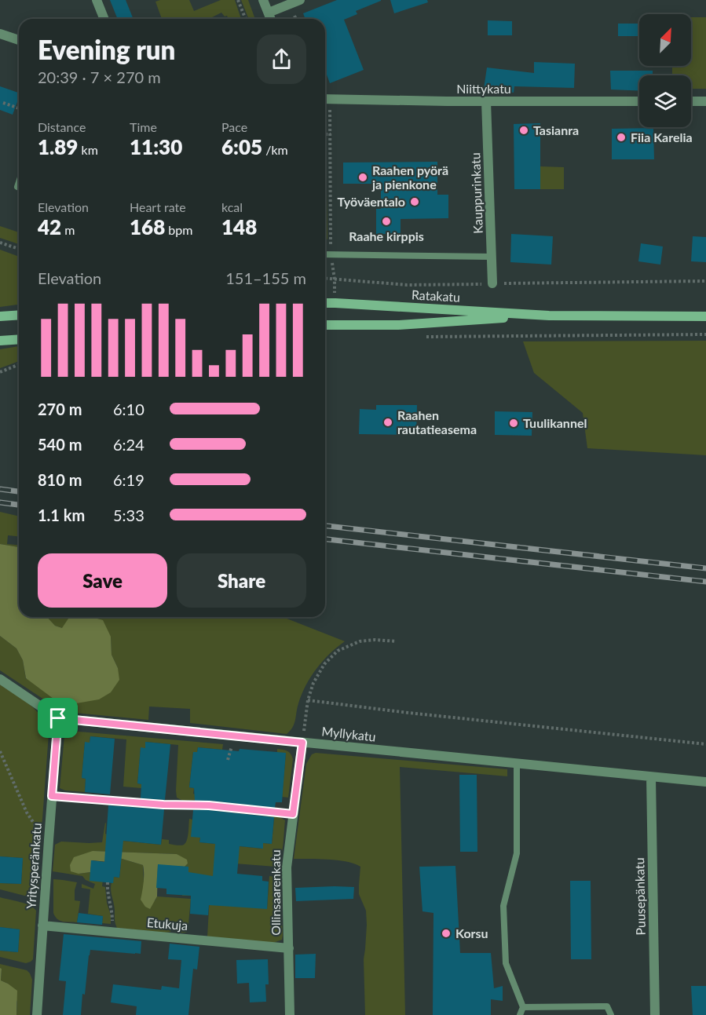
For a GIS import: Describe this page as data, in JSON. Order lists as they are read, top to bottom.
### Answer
{
  "streets": {
    "main road": ["Ratakatu"],
    "street": [
      "Niittykatu",
      "Kauppurinkatu",
      "Myllykatu",
      "Yritysperänkatu",
      "Ollinsaarenkatu",
      "Puusepänkatu",
      "Etukuja"
    ]
  },
  "crossings": [
    ["Niittykatu", "Kauppurinkatu"],
    ["Myllykatu", "Yritysperänkatu"],
    ["Myllykatu", "Ollinsaarenkatu"],
    ["Myllykatu", "Puusepänkatu"],
    ["Yritysperänkatu", "Etukuja"],
    ["Ollinsaarenkatu", "Etukuja"]
  ],
  "places": [
    "Tasianra",
    "Fiia Karelia",
    "Raahen pyörä ja pienkone",
    "Työväentalo",
    "Raahe kirppis",
    "Raahen rautatieasema",
    "Tuulikannel",
    "Korsu"
  ],
  "north": "top right",
  "page": {
    "heading": ["Evening run", "20:39 · 7 × 270 m"],
    "stats": [
      ["Distance", "1.89 km"],
      ["Time", "11:30"],
      ["Pace", "6:05 /km"],
      ["Elevation", "42 m"],
      ["Heart rate", "168 bpm"],
      ["kcal", "148"]
    ],
    "chart": ["Elevation", "151–155 m"],
    "list": [
      {
        "name": "270 m",
        "note": "6:10"
      },
      {
        "name": "540 m",
        "note": "6:24"
      },
      {
        "name": "810 m",
        "note": "6:19"
      },
      {
        "name": "1.1 km",
        "note": "5:33"
      }
    ],
    "buttons": ["Save", "Share"]
  }
}
